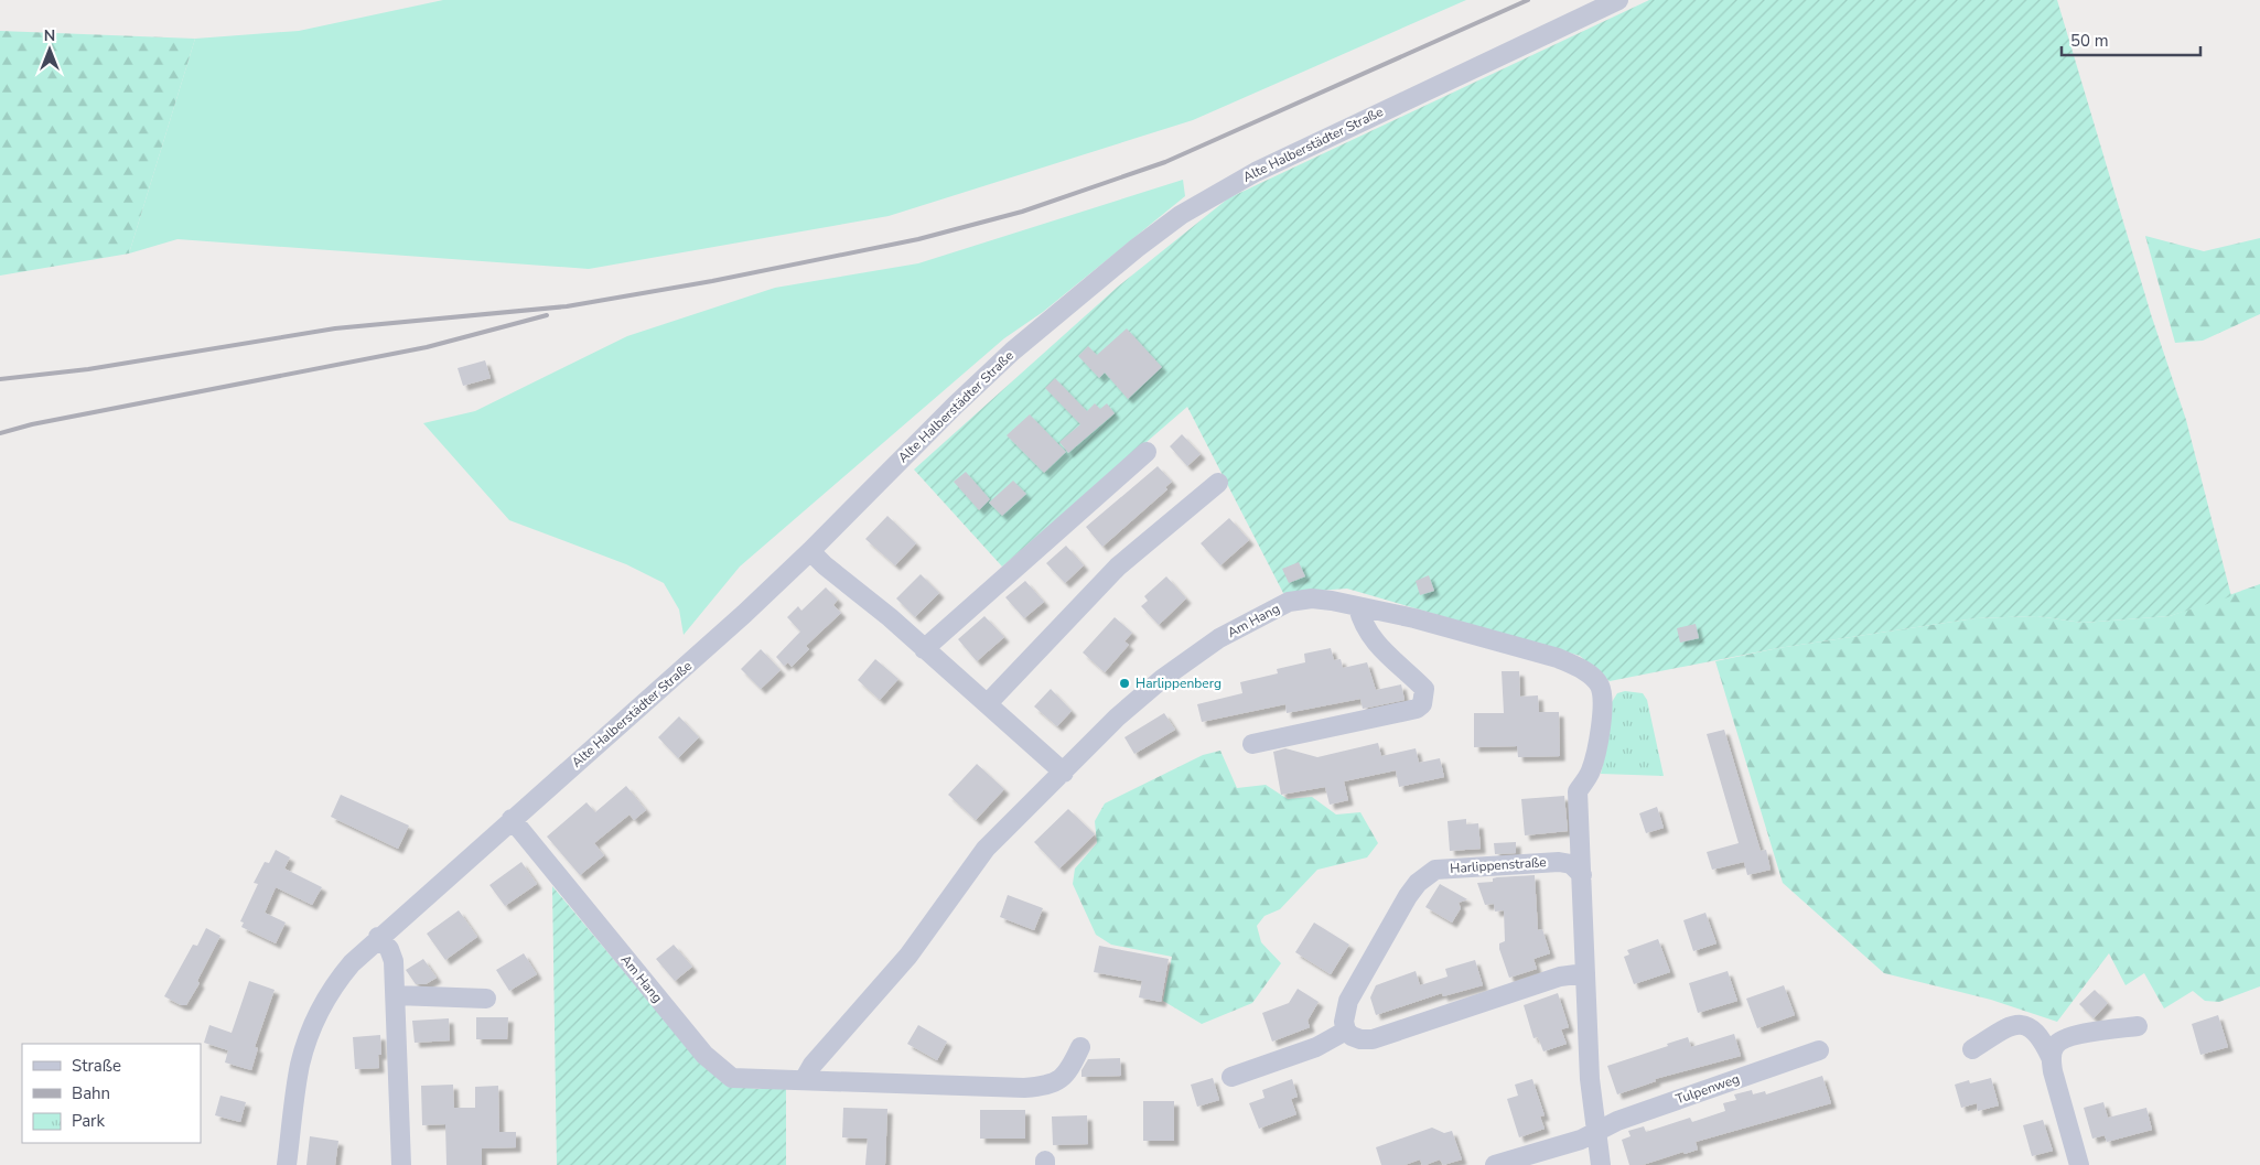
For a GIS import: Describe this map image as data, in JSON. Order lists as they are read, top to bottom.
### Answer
{
  "streets": {
    "street": [
      "Alte Halberstädter Straße",
      "Am Hang",
      "Harlippenstraße",
      "Tulpenweg"
    ]
  },
  "crossings": [
    ["Alte Halberstädter Straße", "Am Hang"]
  ],
  "places": ["Harlippenberg"],
  "legend": ["Straße", "Bahn", "Park"],
  "scale_bar": "50 m",
  "north": "top"
}
